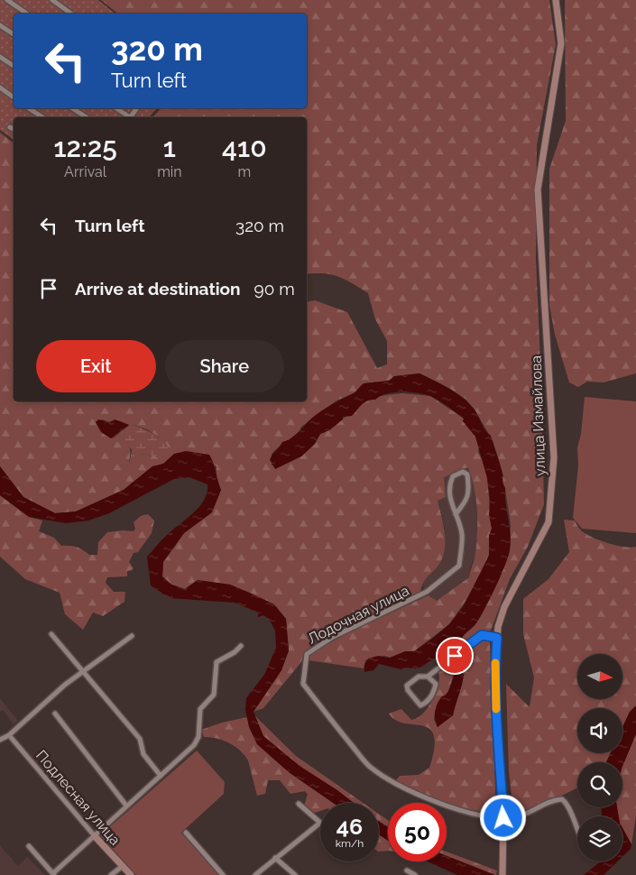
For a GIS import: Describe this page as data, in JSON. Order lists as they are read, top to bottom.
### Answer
{
  "streets": {
    "main road": ["улица Измайлова", "Подлесная улица"],
    "street": ["Лодочная улица"]
  },
  "crossings": [
    ["улица Измайлова", "Лодочная улица"]
  ],
  "north": "right",
  "page": {
    "turn": ["320 m", "Turn left"],
    "eta": [
      "12:25",
      "Arrival",
      "1",
      "min",
      "410",
      "m"
    ],
    "list": [
      {
        "name": "Turn left",
        "value": "320 m"
      },
      {
        "name": "Arrive at destination",
        "value": "90 m"
      }
    ],
    "buttons": ["Exit", "Share"],
    "speed": "46 km/h",
    "limit": "50"
  }
}
